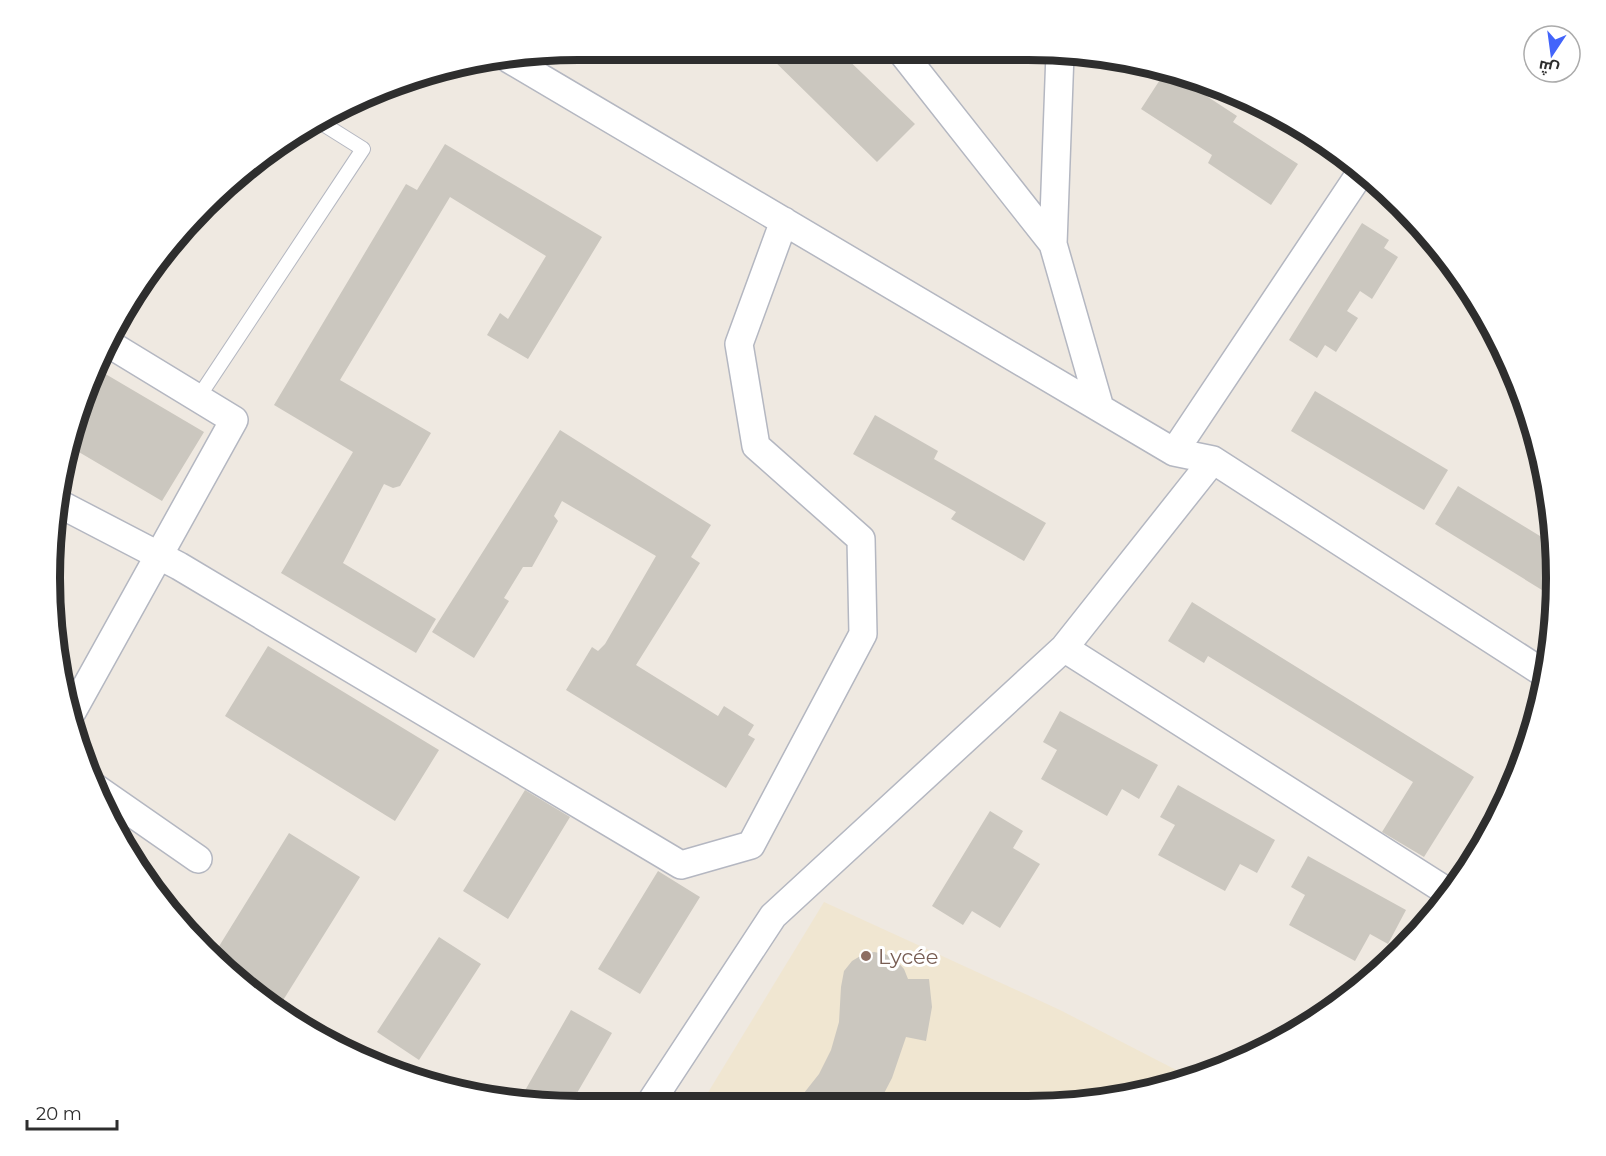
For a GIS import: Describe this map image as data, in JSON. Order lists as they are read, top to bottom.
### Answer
{
  "places": ["Lycée"],
  "scale_bar": "20 m",
  "north": "bottom"
}
